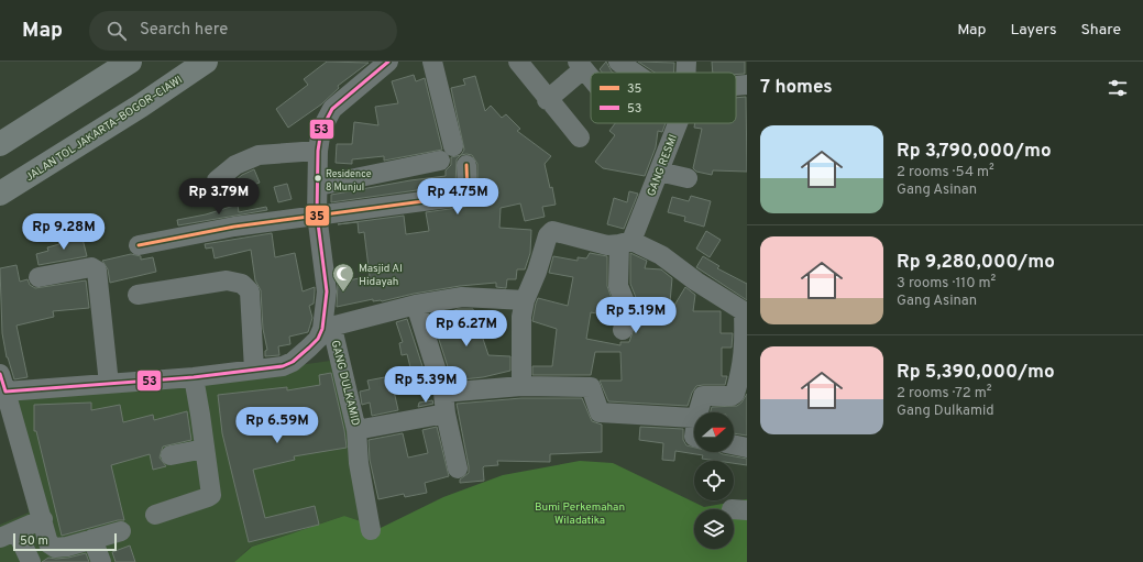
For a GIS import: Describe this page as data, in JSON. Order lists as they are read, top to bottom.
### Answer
{
  "streets": {
    "highway": ["JALAN TOL JAKARTA–BOGOR–CIAWI"],
    "street": ["GANG RESMI", "GANG DULKAMID"]
  },
  "parks": ["Bumi Perkemahan Wiladatika"],
  "places": {
    "other": ["Residence 8 Munjul"],
    "mosque": ["Masjid Al Hidayah"]
  },
  "lines": ["transit line 53", "transit line 35"],
  "legend": ["35", "53"],
  "scale_bar": "50 m",
  "north": "right",
  "page": {
    "header": "Map",
    "search": "Search here",
    "nav": ["Map", "Layers", "Share"],
    "heading": "7 homes",
    "list": [
      {
        "name": "Rp 3,790,000/mo",
        "note": "2 rooms · 54 m² · Gang Asinan"
      },
      {
        "name": "Rp 9,280,000/mo",
        "note": "3 rooms · 110 m² · Gang Asinan"
      },
      {
        "name": "Rp 5,390,000/mo",
        "note": "2 rooms · 72 m² · Gang Dulkamid"
      }
    ],
    "price": [
      "Rp 3.79M",
      "Rp 4.75M",
      "Rp 9.28M",
      "Rp 5.19M",
      "Rp 6.27M",
      "Rp 5.39M",
      "Rp 6.59M"
    ],
    "scale": "50 m"
  }
}
